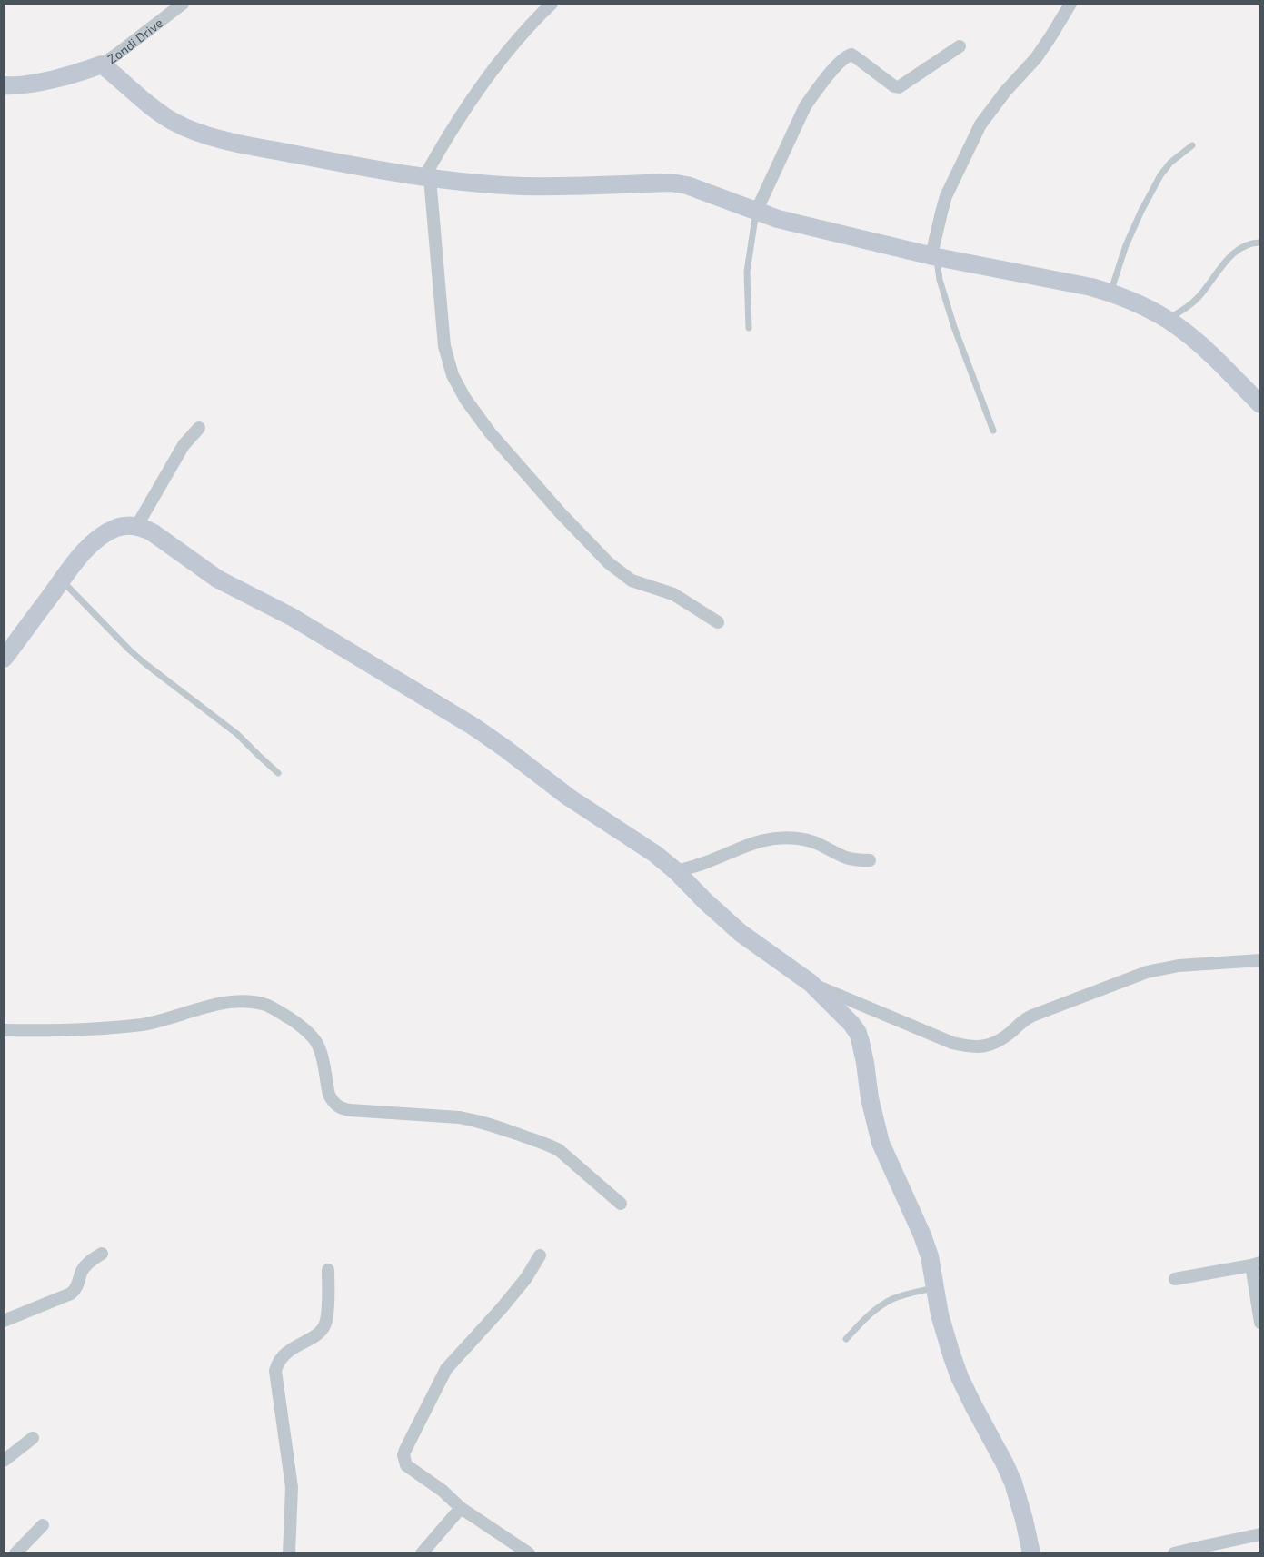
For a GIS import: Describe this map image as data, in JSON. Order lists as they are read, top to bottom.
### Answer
{
  "streets": {
    "street": ["Zondi Drive"]
  }
}
